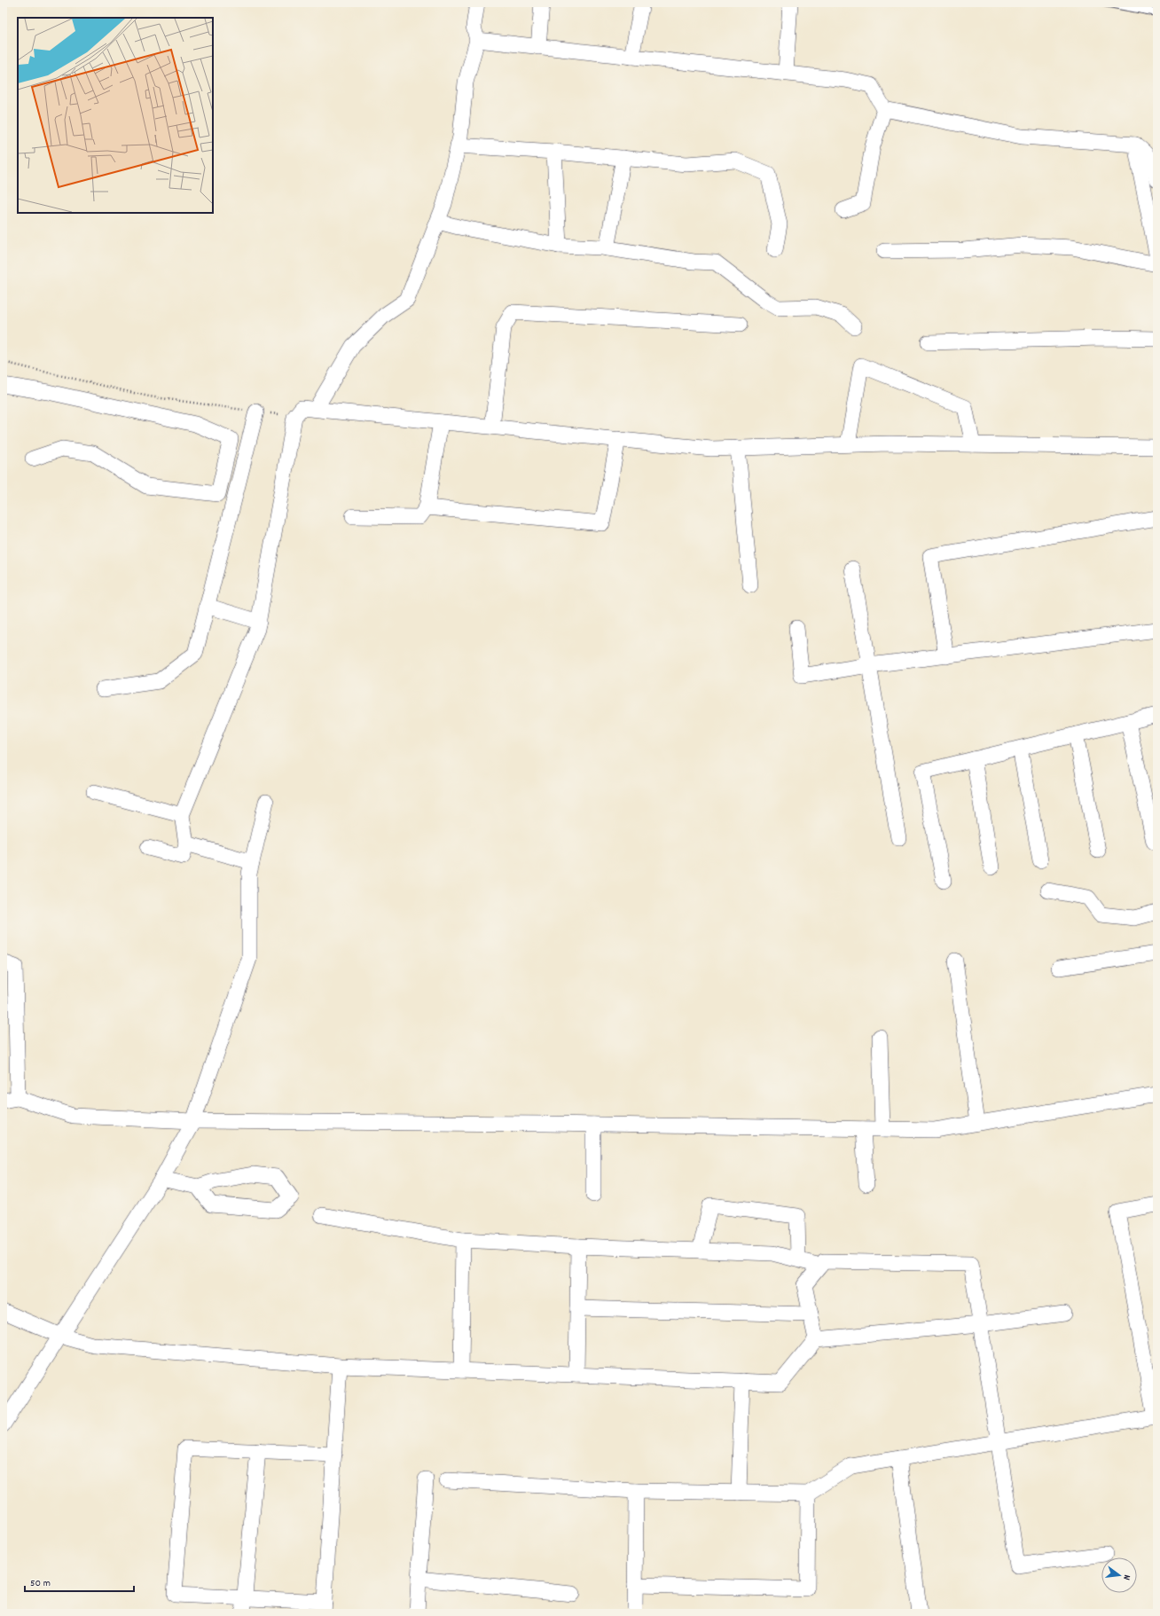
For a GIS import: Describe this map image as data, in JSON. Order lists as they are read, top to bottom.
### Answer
{
  "scale_bar": "50 m",
  "north": "right"
}
